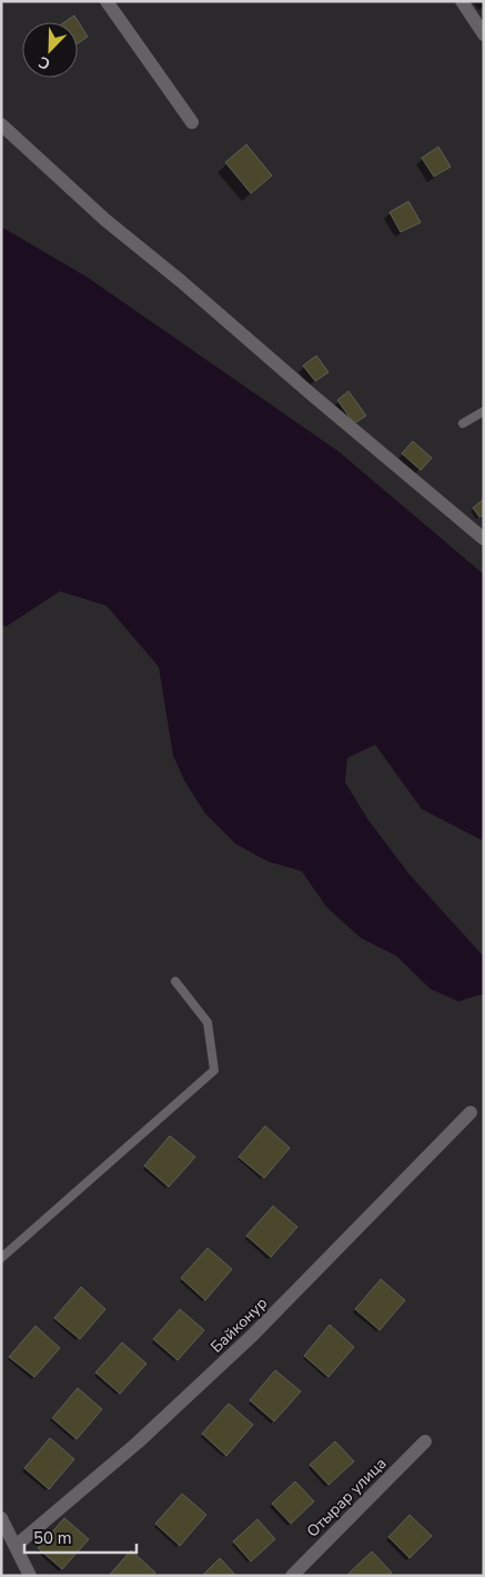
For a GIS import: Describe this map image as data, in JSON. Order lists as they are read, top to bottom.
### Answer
{
  "streets": {
    "street": ["Байконур", "Отырар улица"]
  },
  "scale_bar": "50 m",
  "north": "bottom left"
}
